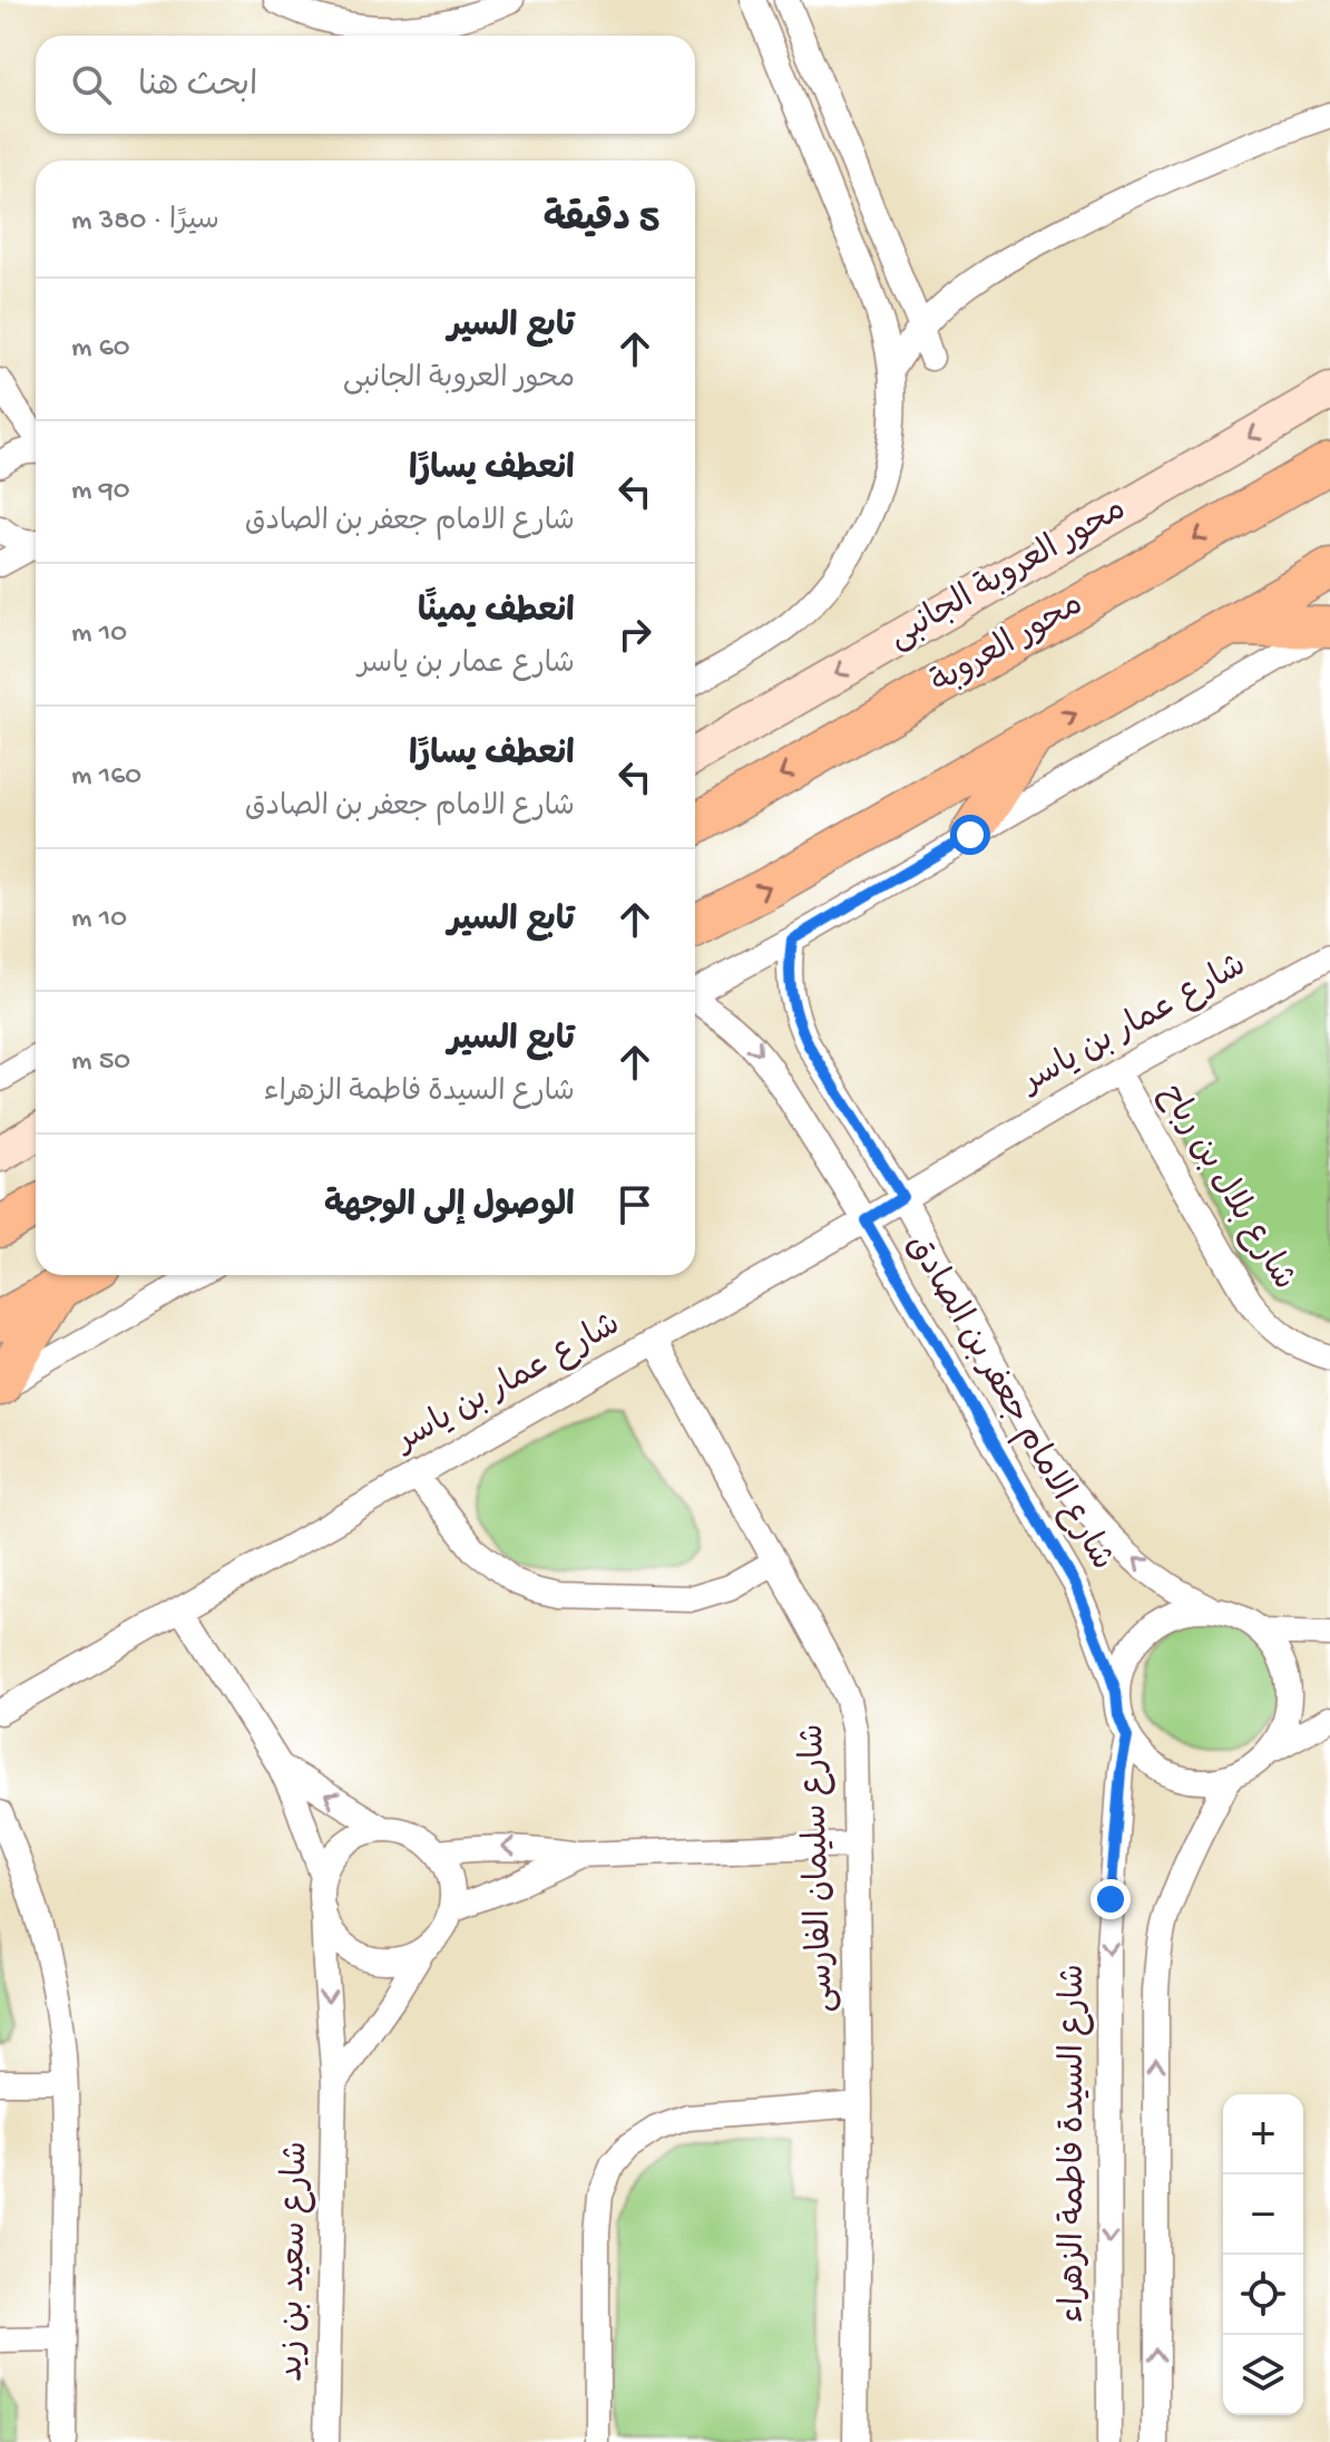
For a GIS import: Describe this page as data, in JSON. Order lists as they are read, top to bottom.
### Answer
{
  "streets": {
    "main road": ["محور العروبة"],
    "street": [
      "محور العروبة الجانبى",
      "شارع عمار بن ياسر",
      "شارع بلال بن رباح",
      "شارع الامام جعفر بن الصادق",
      "شارع سليمان الفارسى",
      "شارع السيدة فاطمة الزهراء",
      "شارع سعيد بن زيد"
    ]
  },
  "crossings": [
    ["شارع عمار بن ياسر", "شارع بلال بن رباح"],
    ["شارع عمار بن ياسر", "شارع الامام جعفر بن الصادق"],
    ["شارع عمار بن ياسر", "شارع سليمان الفارسى"],
    ["شارع الامام جعفر بن الصادق", "شارع السيدة فاطمة الزهراء"]
  ],
  "page": {
    "search": "ابحث هنا",
    "heading": ["5 دقيقة", "سيرًا · 380 m"],
    "list": [
      ["تابع السير", "محور العروبة الجانبى", "60 m"],
      ["انعطف يسارًا", "شارع الامام جعفر بن الصادق", "90 m"],
      ["انعطف يمينًا", "شارع عمار بن ياسر", "10 m"],
      ["انعطف يسارًا", "شارع الامام جعفر بن الصادق", "160 m"],
      ["تابع السير", "10 m"],
      ["تابع السير", "شارع السيدة فاطمة الزهراء", "50 m"],
      "الوصول إلى الوجهة"
    ],
    "map_buttons": ["+", "−"]
  }
}
